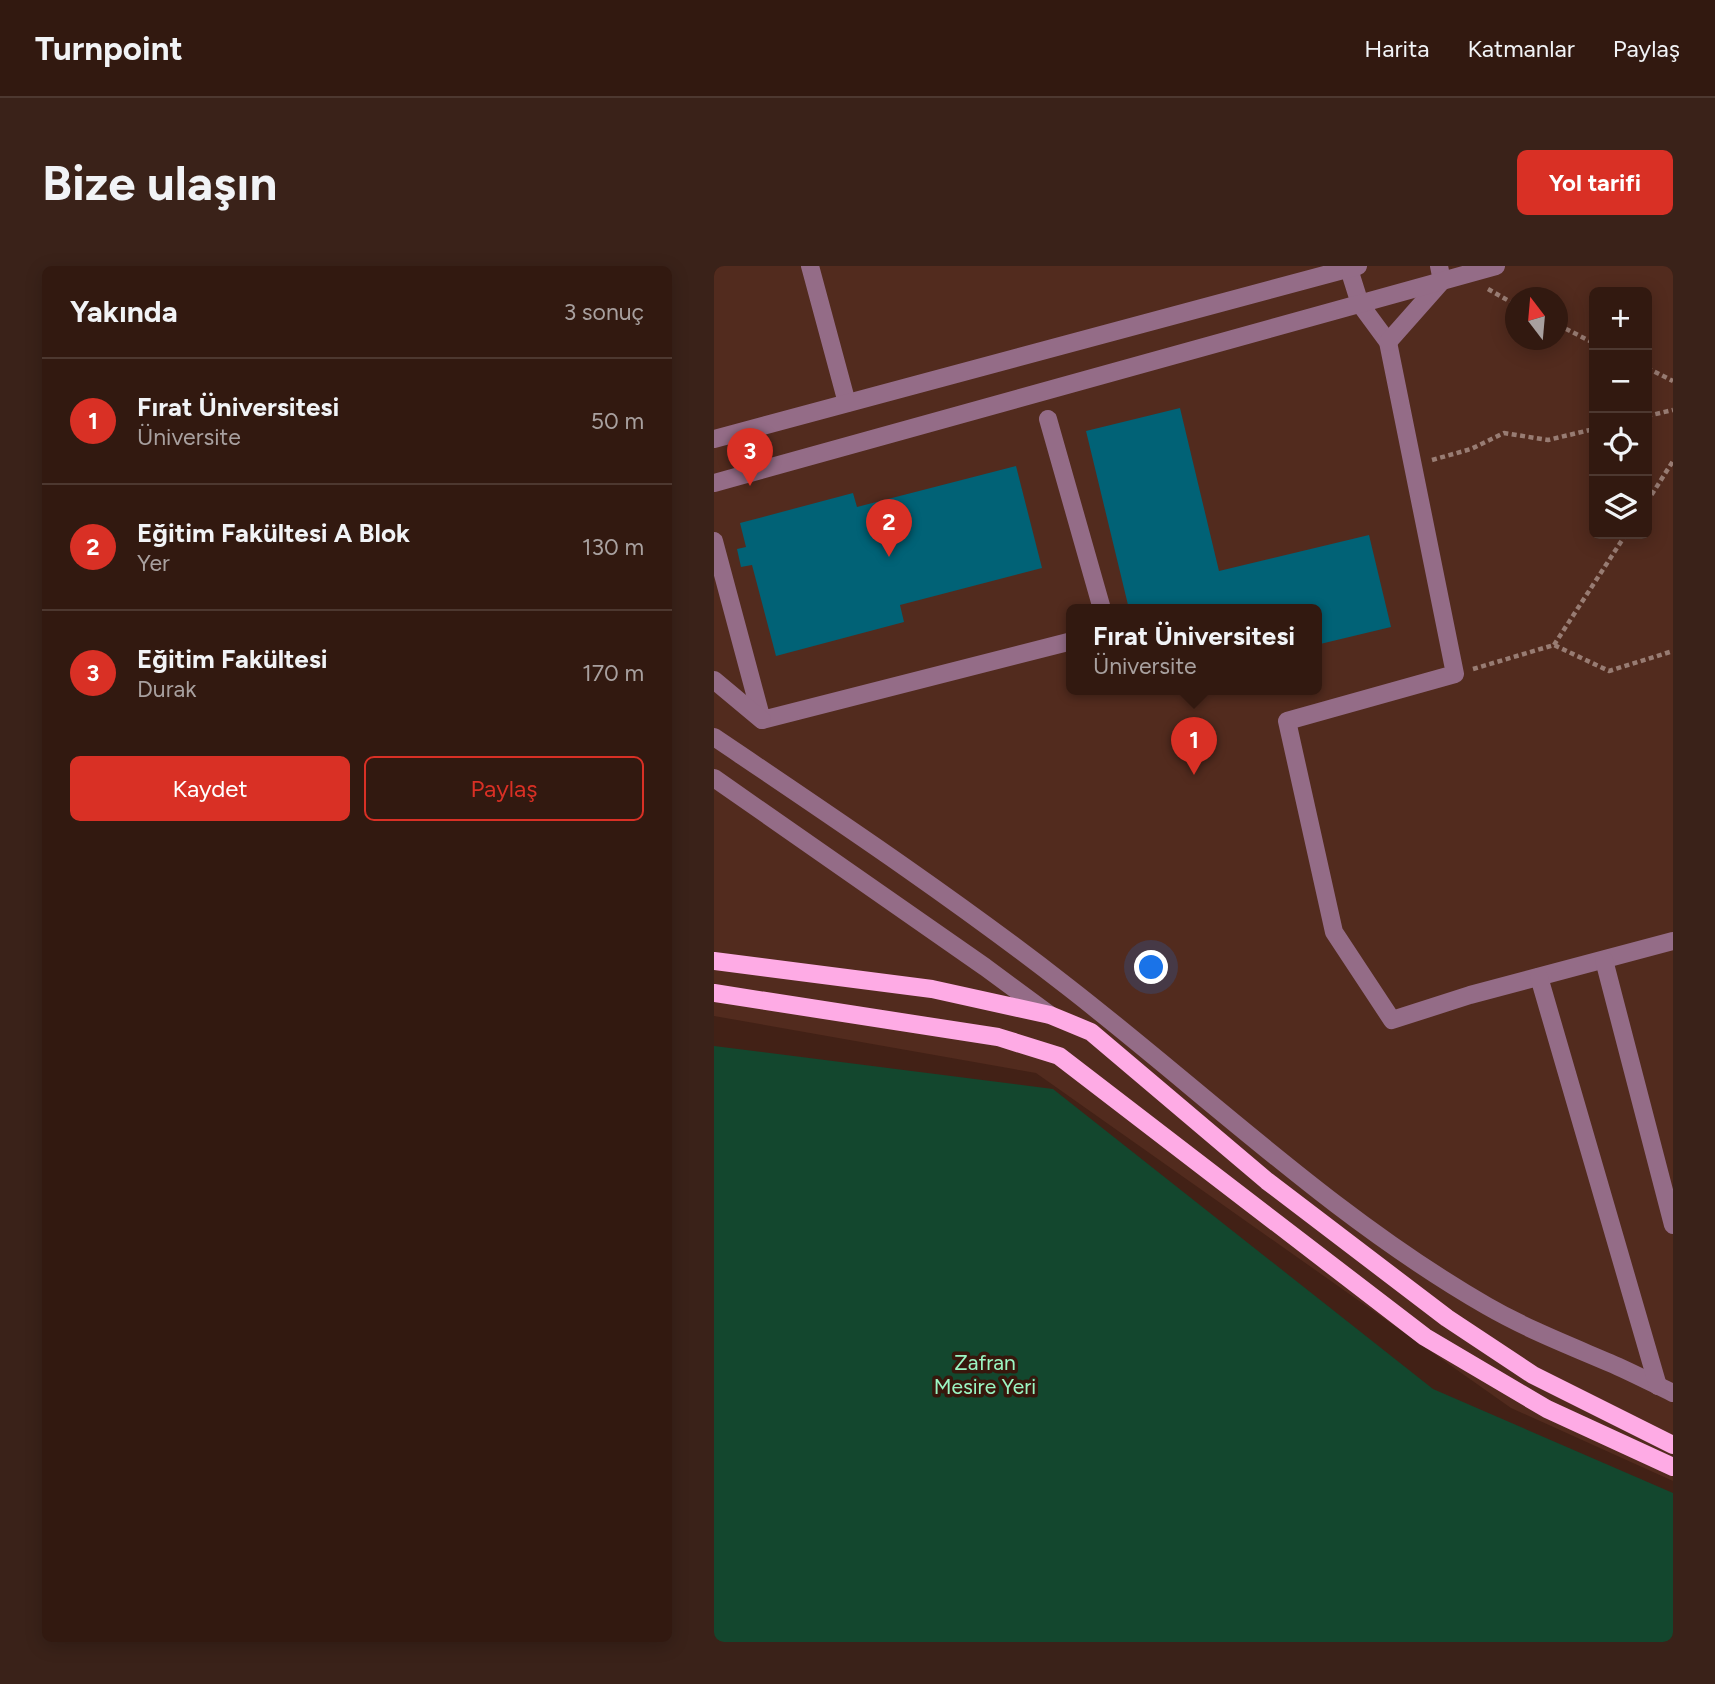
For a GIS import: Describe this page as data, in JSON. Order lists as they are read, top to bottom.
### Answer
{
  "parks": ["Zafran Mesire Yeri"],
  "north": "top",
  "page": {
    "header": "Turnpoint",
    "nav": ["Harita", "Katmanlar", "Paylaş"],
    "buttons": [
      "Yol tarifi",
      ["Kaydet", "Paylaş"]
    ],
    "title": "Bize ulaşın",
    "heading": ["Yakında", "3 sonuç"],
    "map_buttons": ["+", "−"],
    "list": [
      {
        "mark": "1",
        "name": "Fırat Üniversitesi",
        "note": "Üniversite",
        "value": "50 m"
      },
      {
        "mark": "2",
        "name": "Eğitim Fakültesi A Blok",
        "note": "Yer",
        "value": "130 m"
      },
      {
        "mark": "3",
        "name": "Eğitim Fakültesi",
        "note": "Durak",
        "value": "170 m"
      }
    ],
    "pins": ["3", "2", "1"],
    "popup": ["Fırat Üniversitesi", "Üniversite"]
  }
}
